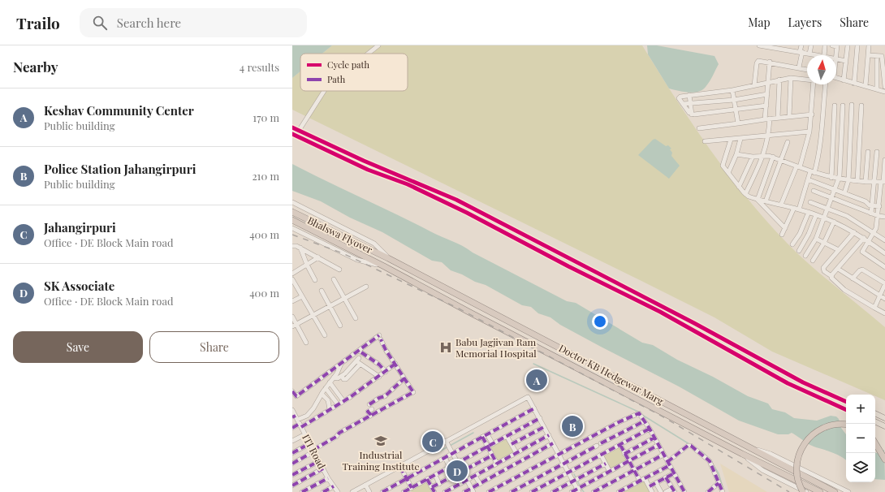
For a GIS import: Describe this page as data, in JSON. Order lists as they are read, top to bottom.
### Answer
{
  "streets": {
    "highway": ["Bhalswa Flyover", "Doctor KB Hedgewar Marg"],
    "street": ["ITI Road"]
  },
  "crossings": [
    ["Bhalswa Flyover", "Doctor KB Hedgewar Marg"]
  ],
  "places": {
    "hospital": ["Babu Jagjivan Ram Memorial Hospital"],
    "school or university": ["Industrial Training Institute"]
  },
  "legend": ["Cycle path", "Path"],
  "north": "top",
  "page": {
    "header": "Trailo",
    "search": "Search here",
    "nav": ["Map", "Layers", "Share"],
    "heading": ["Nearby", "4 results"],
    "list": [
      {
        "mark": "A",
        "name": "Keshav Community Center",
        "note": "Public building",
        "value": "170 m"
      },
      {
        "mark": "B",
        "name": "Police Station Jahangirpuri",
        "note": "Public building",
        "value": "210 m"
      },
      {
        "mark": "C",
        "name": "Jahangirpuri",
        "note": "Office · DE Block Main road",
        "value": "400 m"
      },
      {
        "mark": "D",
        "name": "SK Associate",
        "note": "Office · DE Block Main road",
        "value": "400 m"
      }
    ],
    "buttons": ["Save", "Share"],
    "pins": [
      "A",
      "B",
      "C",
      "D"
    ],
    "map_buttons": ["+", "−"]
  }
}
